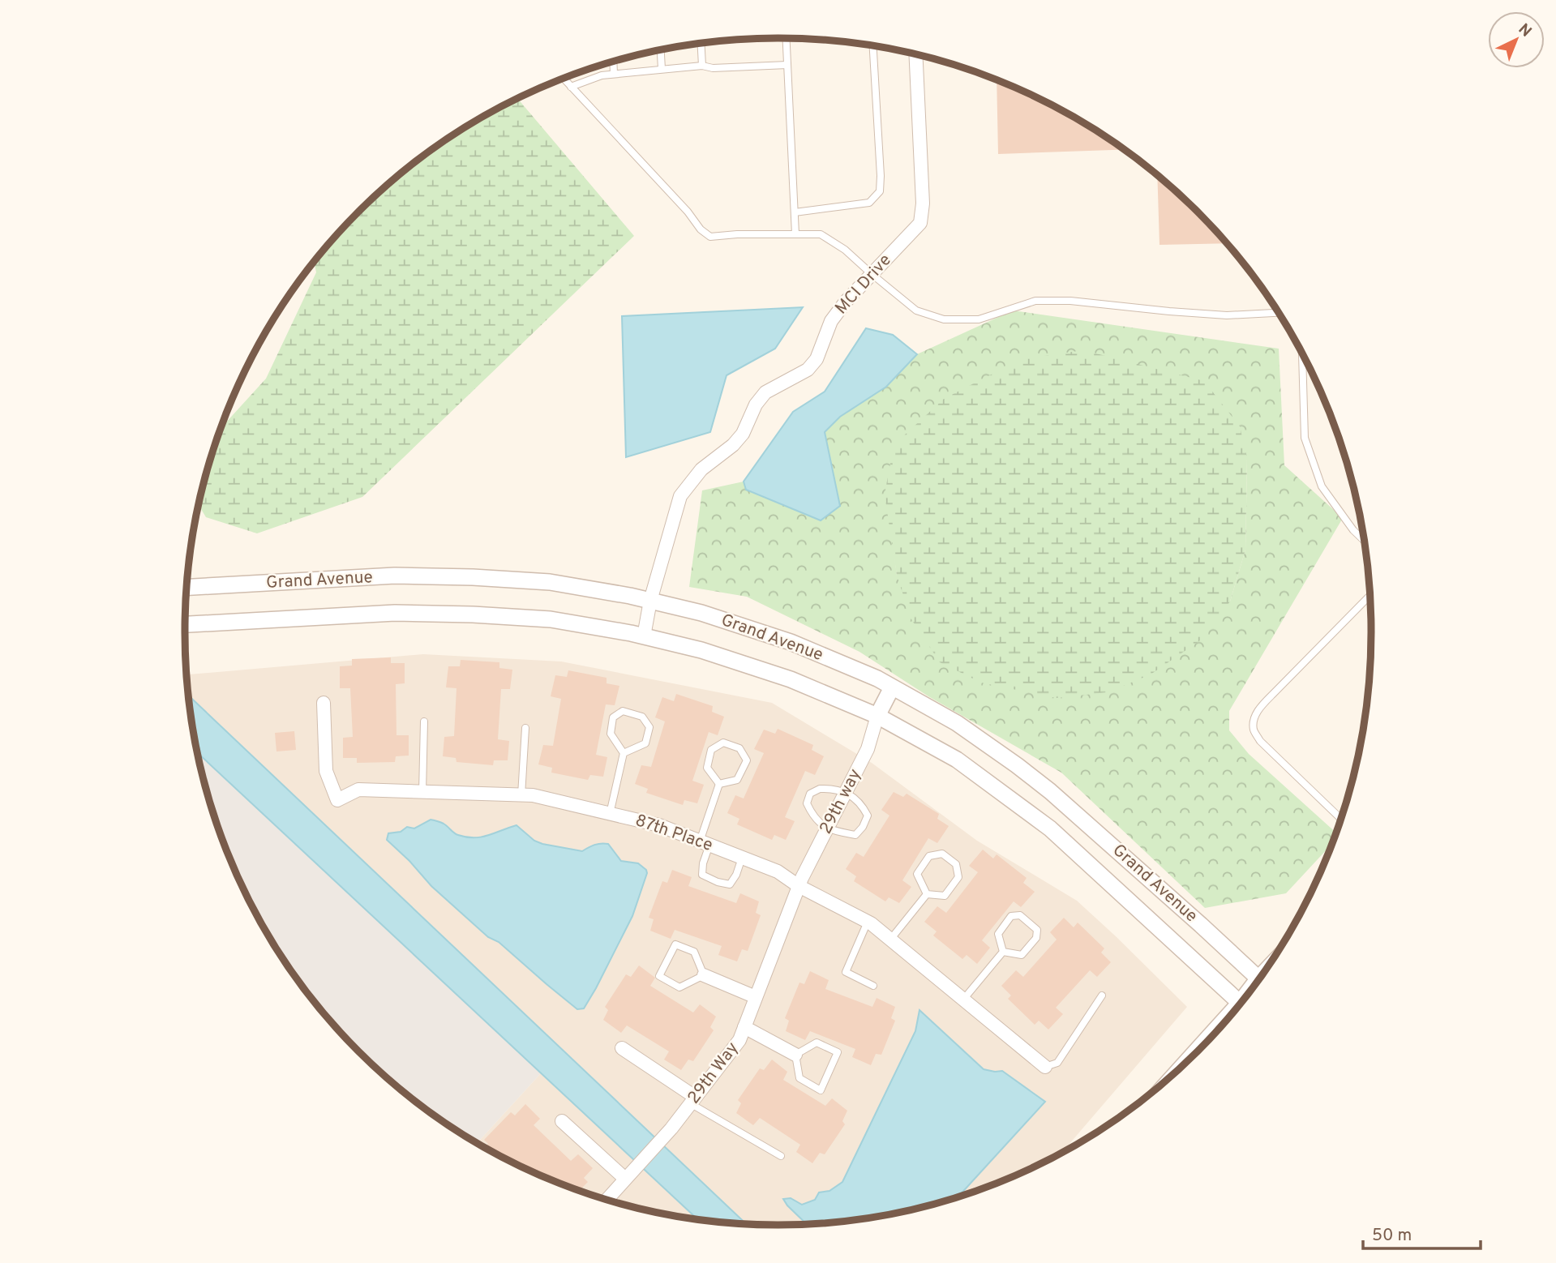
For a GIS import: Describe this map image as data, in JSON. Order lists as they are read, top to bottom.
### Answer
{
  "streets": {
    "street": [
      "MCI Drive",
      "Grand Avenue",
      "29th way",
      "87th Place",
      "29th Way"
    ]
  },
  "crossings": [
    ["MCI Drive", "Grand Avenue"],
    ["Grand Avenue", "29th way"],
    ["29th way", "87th Place"],
    ["29th way", "29th Way"],
    ["87th Place", "29th Way"]
  ],
  "scale_bar": "50 m",
  "north": "top right"
}
